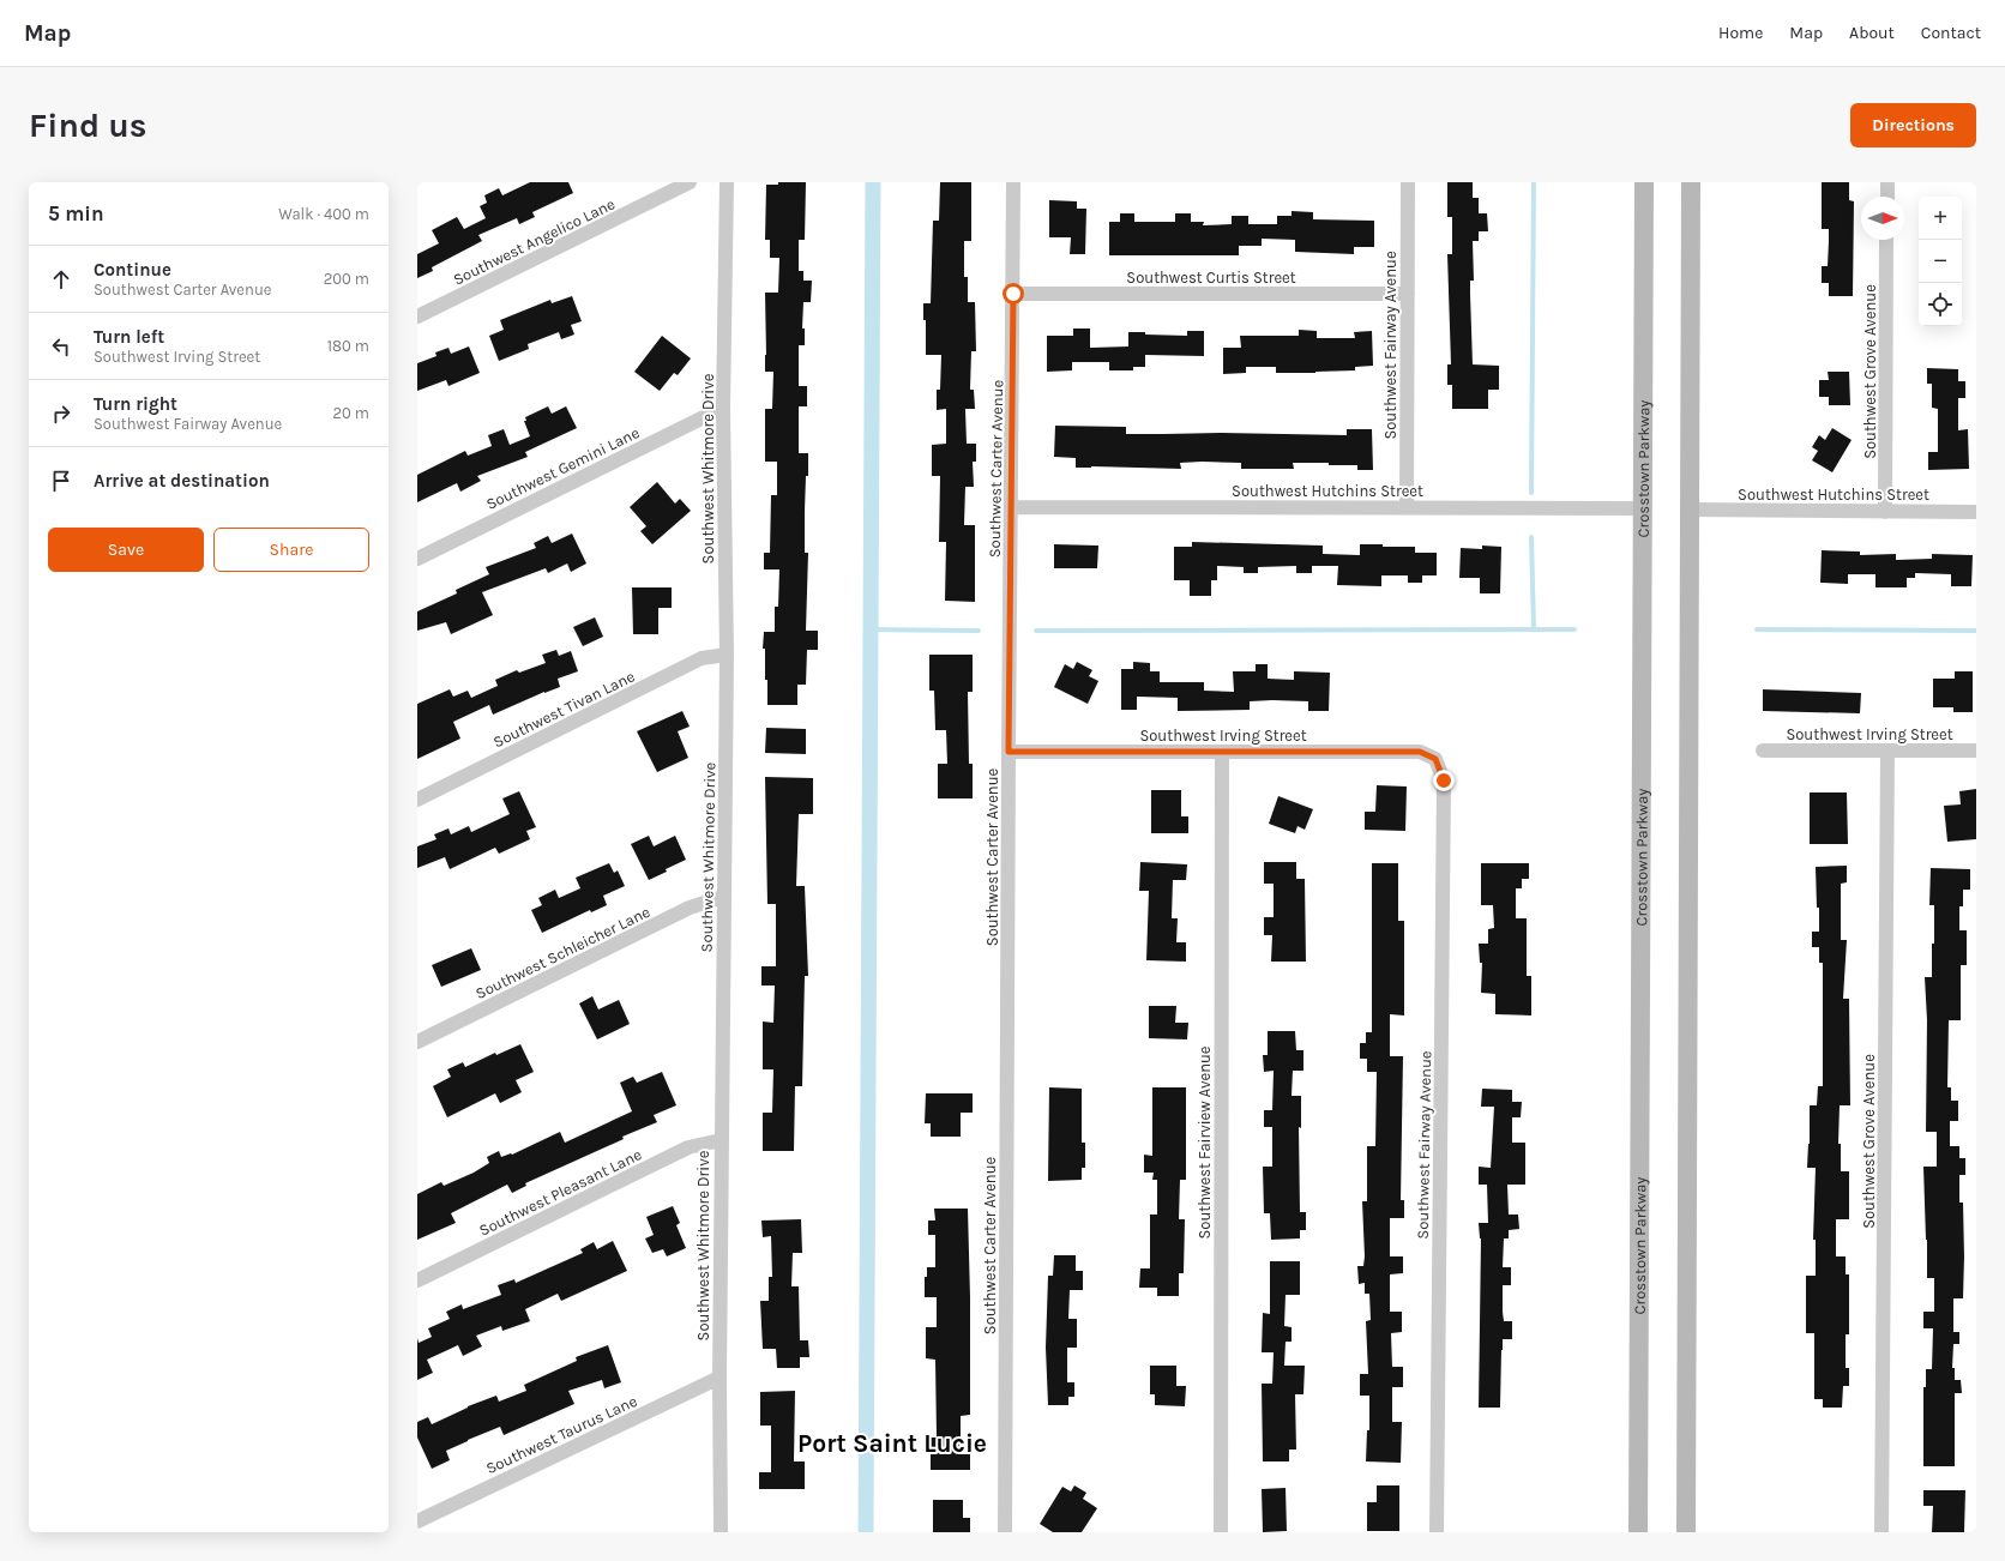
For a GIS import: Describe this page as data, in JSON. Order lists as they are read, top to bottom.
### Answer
{
  "streets": {
    "main road": ["Crosstown Parkway"],
    "street": [
      "Southwest Angelico Lane",
      "Southwest Curtis Street",
      "Southwest Fairway Avenue",
      "Southwest Grove Avenue",
      "Southwest Gemini Lane",
      "Southwest Whitmore Drive",
      "Southwest Carter Avenue",
      "Southwest Hutchins Street",
      "Southwest Tivan Lane",
      "Southwest Irving Street",
      "Southwest Schleicher Lane",
      "Southwest Fairview Avenue",
      "Southwest Pleasant Lane",
      "Southwest Taurus Lane"
    ]
  },
  "crossings": [
    ["Southwest Curtis Street", "Southwest Fairway Avenue"],
    ["Southwest Curtis Street", "Southwest Carter Avenue"],
    ["Southwest Fairway Avenue", "Southwest Hutchins Street"],
    ["Southwest Fairway Avenue", "Southwest Irving Street"],
    ["Southwest Grove Avenue", "Southwest Hutchins Street"],
    ["Southwest Grove Avenue", "Southwest Irving Street"],
    ["Southwest Gemini Lane", "Southwest Whitmore Drive"],
    ["Southwest Whitmore Drive", "Southwest Tivan Lane"],
    ["Southwest Whitmore Drive", "Southwest Schleicher Lane"],
    ["Southwest Whitmore Drive", "Southwest Pleasant Lane"],
    ["Southwest Whitmore Drive", "Southwest Taurus Lane"],
    ["Southwest Carter Avenue", "Southwest Hutchins Street"],
    ["Southwest Carter Avenue", "Southwest Irving Street"],
    ["Crosstown Parkway", "Southwest Hutchins Street"],
    ["Southwest Irving Street", "Southwest Fairview Avenue"]
  ],
  "districts": ["Port Saint Lucie"],
  "north": "right",
  "page": {
    "header": "Map",
    "nav": [
      "Home",
      "Map",
      "About",
      "Contact"
    ],
    "buttons": [
      "Directions",
      ["Save", "Share"]
    ],
    "title": "Find us",
    "heading": ["5 min", "Walk · 400 m"],
    "map_buttons": ["+", "−"],
    "list": [
      ["Continue", "Southwest Carter Avenue", "200 m"],
      ["Turn left", "Southwest Irving Street", "180 m"],
      ["Turn right", "Southwest Fairway Avenue", "20 m"],
      "Arrive at destination"
    ]
  }
}
